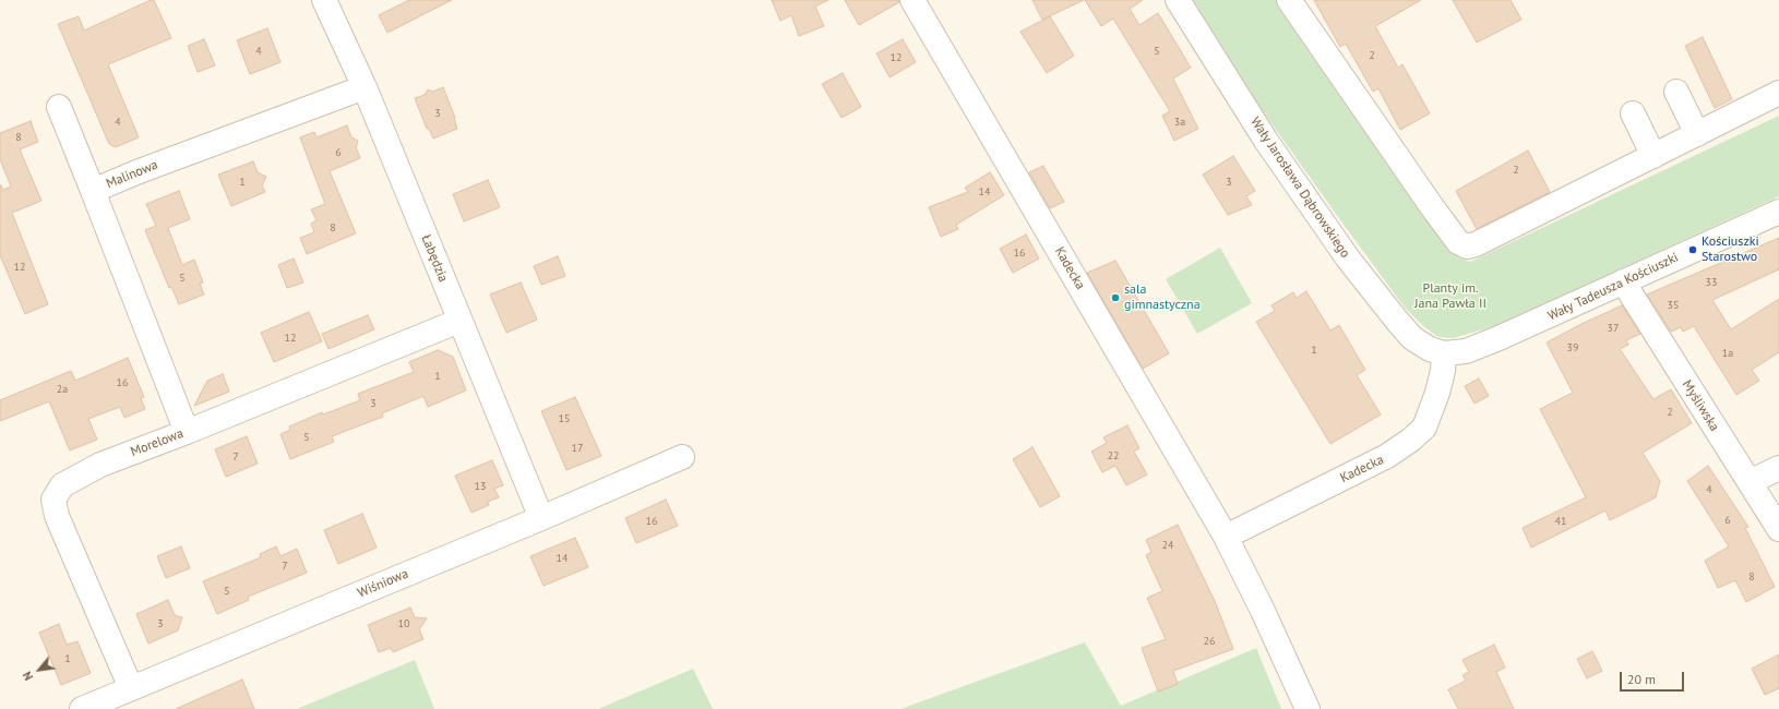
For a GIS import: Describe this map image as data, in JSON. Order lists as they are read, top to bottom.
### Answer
{
  "streets": {
    "street": [
      "Malinowa",
      "Wały Jarosława Dąbrowskiego",
      "Łabędzia",
      "Kadecka",
      "Wały Tadeusza Kościuszki",
      "Myśliwska",
      "Morelowa",
      "Wiśniowa"
    ]
  },
  "crossings": [
    ["Malinowa", "Łabędzia"],
    ["Malinowa", "Morelowa"],
    ["Wały Jarosława Dąbrowskiego", "Kadecka"],
    ["Wały Jarosława Dąbrowskiego", "Wały Tadeusza Kościuszki"],
    ["Łabędzia", "Morelowa"],
    ["Łabędzia", "Wiśniowa"],
    ["Kadecka", "Wały Tadeusza Kościuszki"],
    ["Wały Tadeusza Kościuszki", "Myśliwska"],
    ["Morelowa", "Wiśniowa"]
  ],
  "parks": ["Planty im. Jana Pawła II"],
  "places": ["Kościuszki Starostwo", "sala gimnastyczna"],
  "house_numbers": [
    "4",
    "5",
    "2",
    "12",
    "3",
    "4",
    "3a",
    "8",
    "6",
    "2",
    "1",
    "3",
    "14",
    "8",
    "16",
    "12",
    "5",
    "33",
    "35",
    "37",
    "12",
    "39",
    "1",
    "1a",
    "1",
    "16",
    "2a",
    "3",
    "2",
    "15",
    "5",
    "17",
    "22",
    "7",
    "13",
    "4",
    "6",
    "16",
    "41",
    "24",
    "14",
    "7",
    "8",
    "5",
    "3",
    "10",
    "26",
    "1"
  ],
  "scale_bar": "20 m",
  "north": "bottom left"
}
